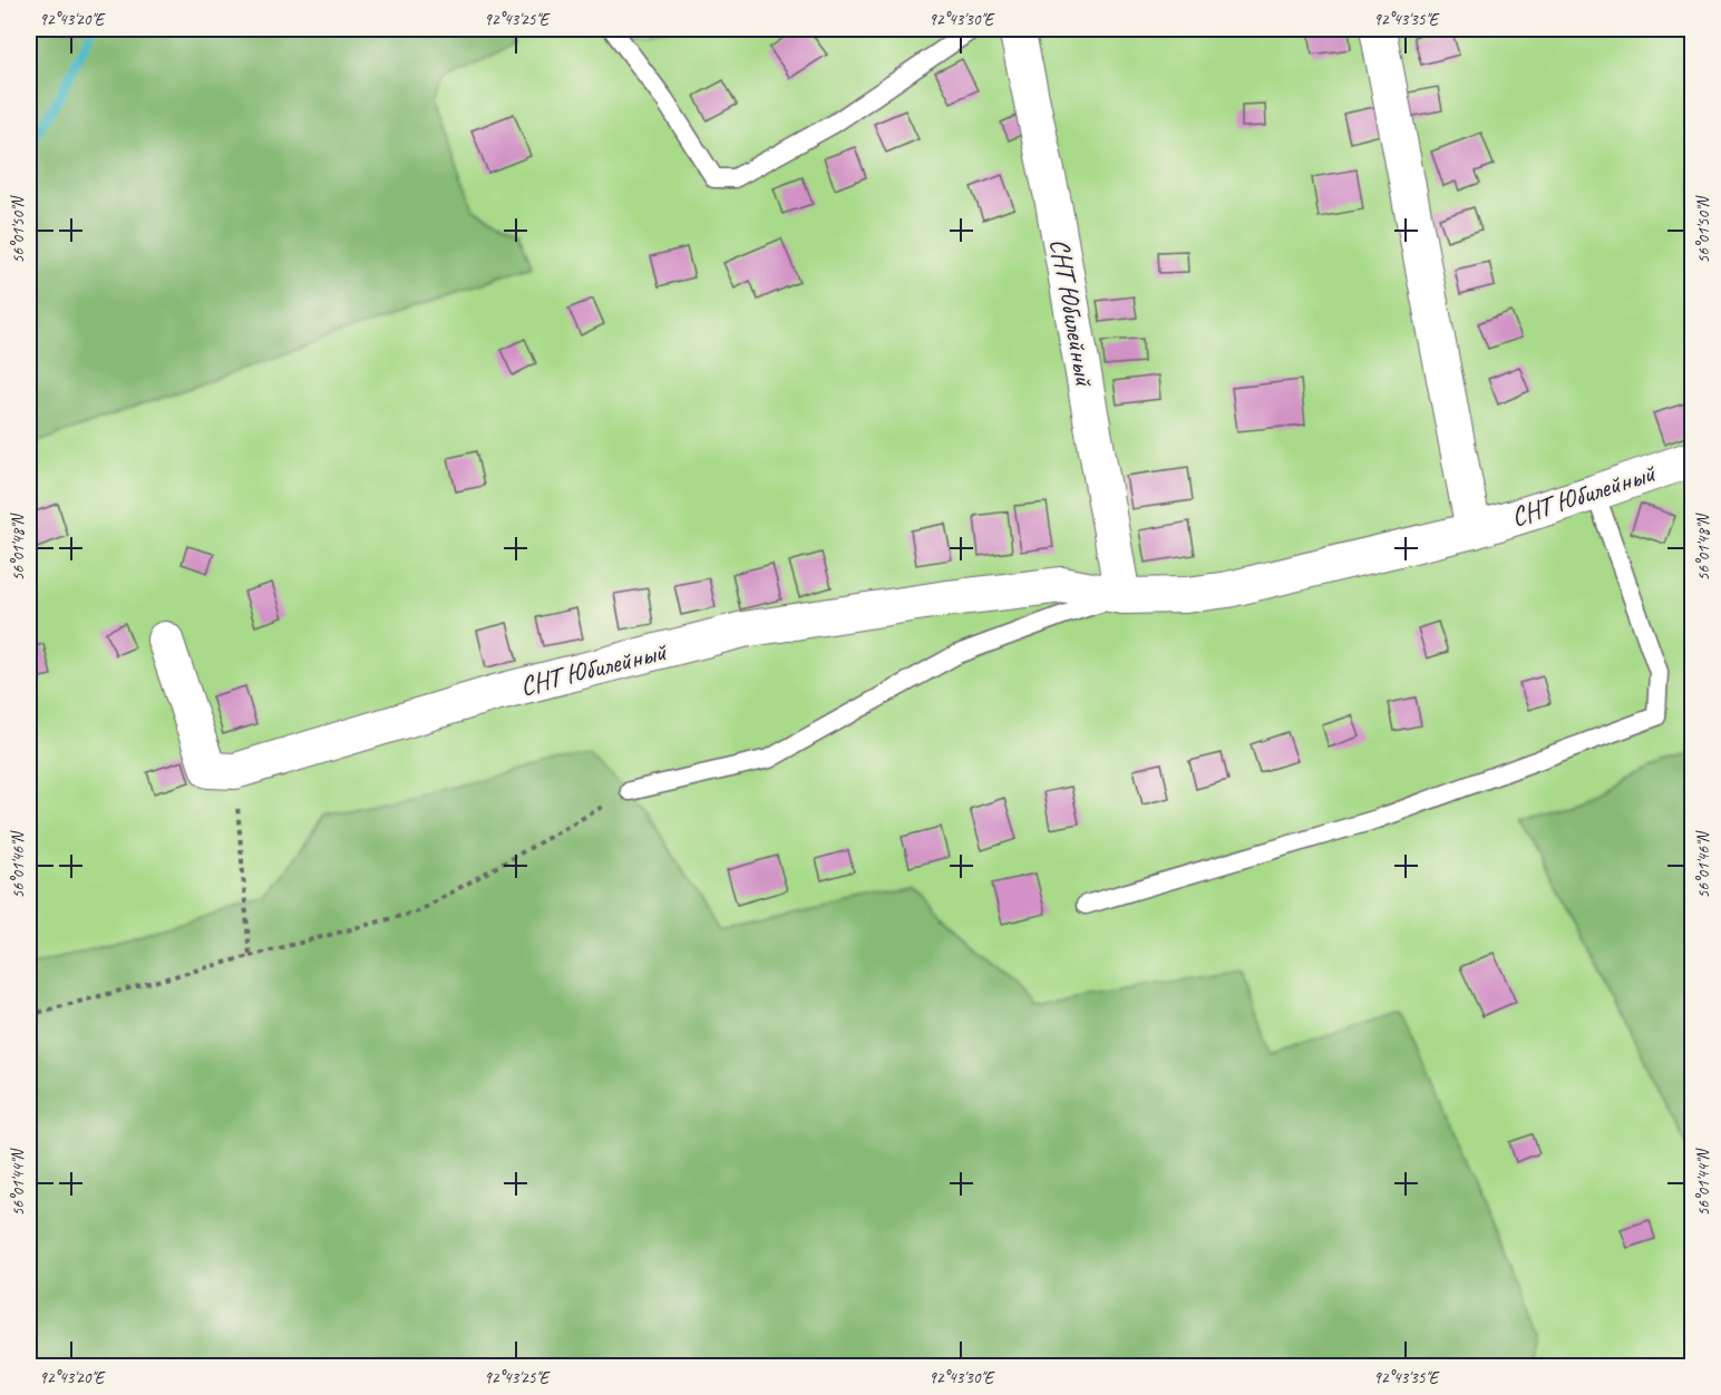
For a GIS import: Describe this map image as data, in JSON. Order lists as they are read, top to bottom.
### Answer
{
  "streets": {
    "street": ["СНТ Юбилейный"]
  },
  "coordinates": [
    "92°43'20\"E",
    "92°43'25\"E",
    "92°43'30\"E",
    "92°43'35\"E",
    "56°01'50\"N",
    "56°01'48\"N",
    "56°01'46\"N",
    "56°01'44\"N"
  ]
}
